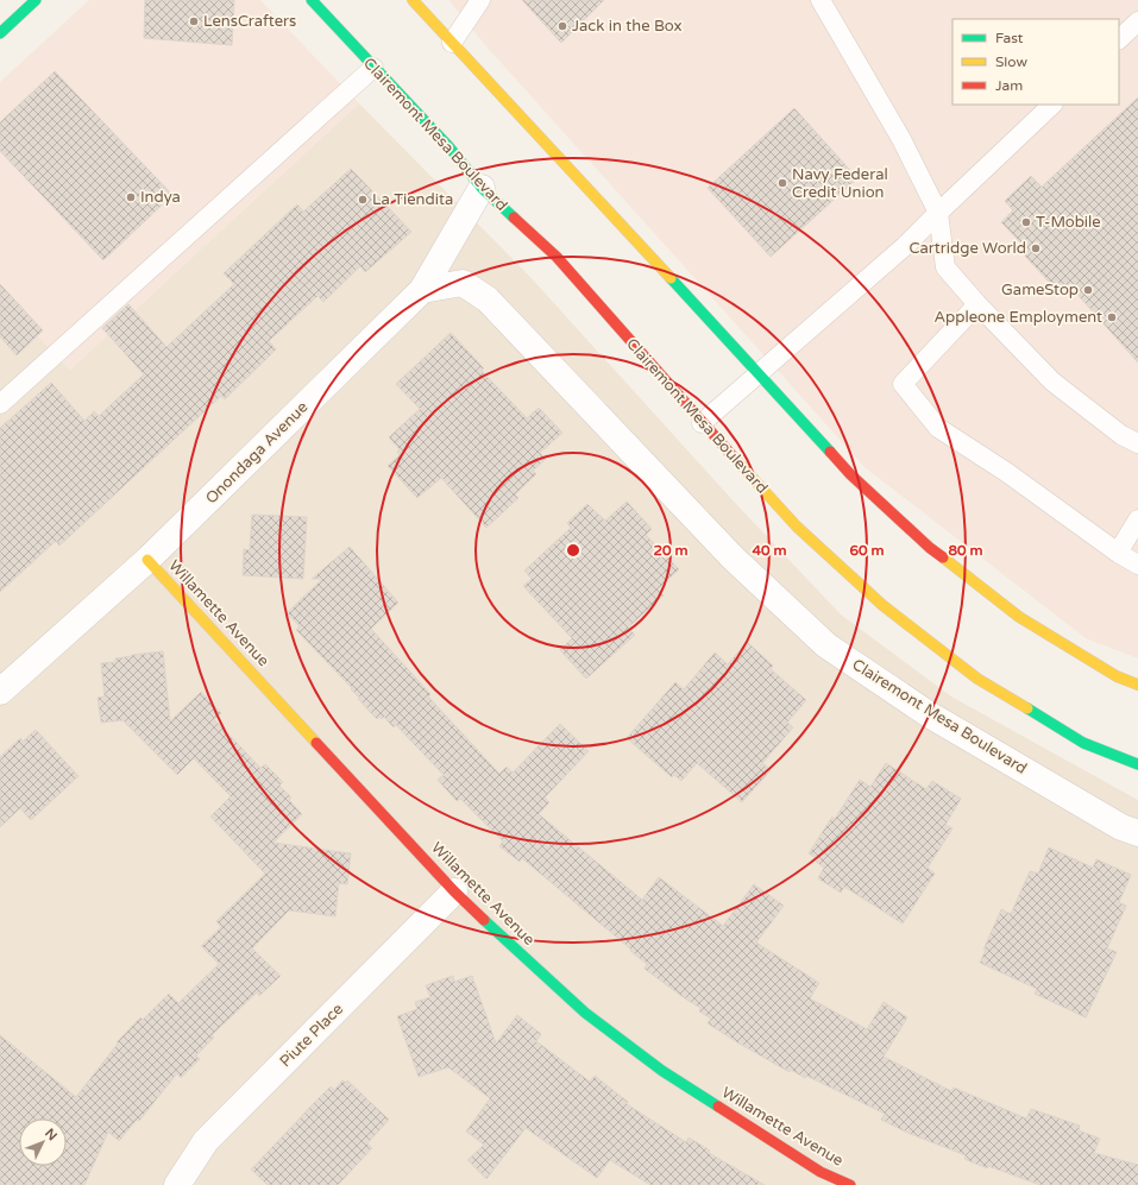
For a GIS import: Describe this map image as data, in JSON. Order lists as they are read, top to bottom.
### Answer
{
  "streets": {
    "main road": ["Clairemont Mesa Boulevard", "Willamette Avenue"],
    "street": ["Onondaga Avenue", "Piute Place"]
  },
  "crossings": [
    ["Clairemont Mesa Boulevard", "Onondaga Avenue"],
    ["Onondaga Avenue", "Willamette Avenue"],
    ["Willamette Avenue", "Piute Place"]
  ],
  "places": [
    "LensCrafters",
    "Jack in the Box",
    "Navy Federal Credit Union",
    "Indya",
    "La Tiendita",
    "T-Mobile",
    "Cartridge World",
    "GameStop",
    "Appleone Employment"
  ],
  "legend": ["Fast", "Slow", "Jam"],
  "north": "top right",
  "rings": [
    "20 m",
    "40 m",
    "60 m",
    "80 m"
  ]
}
